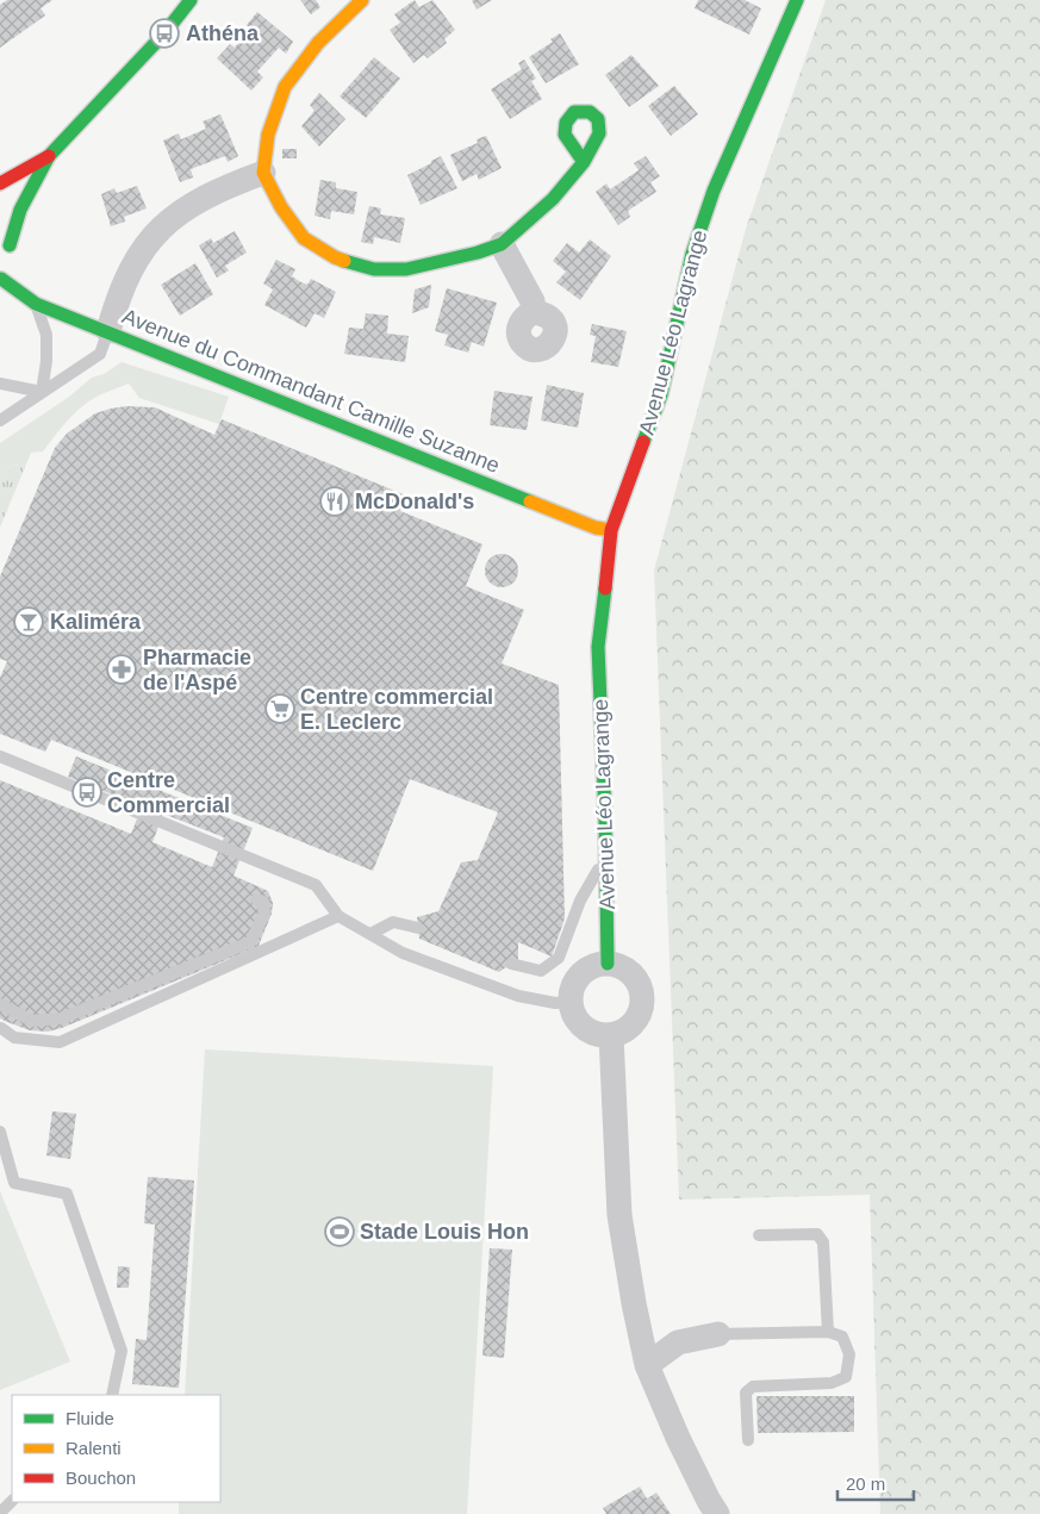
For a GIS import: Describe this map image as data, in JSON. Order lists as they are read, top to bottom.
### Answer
{
  "streets": {
    "street": ["Avenue Léo Lagrange", "Avenue du Commandant Camille Suzanne"]
  },
  "crossings": [
    ["Avenue Léo Lagrange", "Avenue du Commandant Camille Suzanne"]
  ],
  "places": {
    "bus stop": ["Athéna", "Centre Commercial"],
    "restaurant": ["McDonald's"],
    "bar": ["Kaliméra"],
    "pharmacy": ["Pharmacie de l'Aspé"],
    "supermarket": ["Centre commercial E. Leclerc"],
    "sports": ["Stade Louis Hon"]
  },
  "legend": ["Fluide", "Ralenti", "Bouchon"],
  "scale_bar": "20 m"
}
